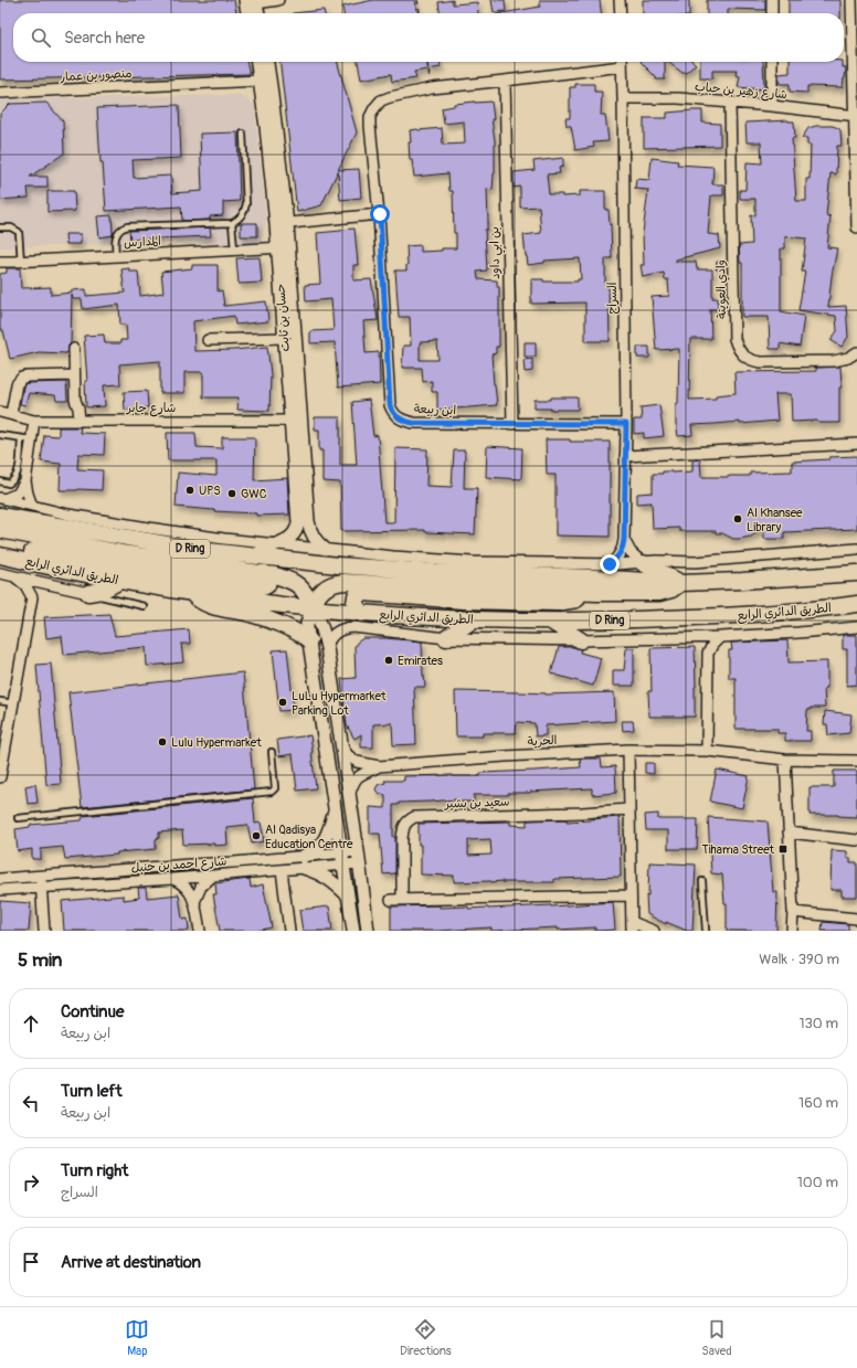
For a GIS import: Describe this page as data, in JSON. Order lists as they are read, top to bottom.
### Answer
{
  "streets": {
    "main road": ["D Ring", "الطريق الدائري الرابع"],
    "street": [
      "منصور بن عمار",
      "شارع زهير بن حباب",
      "المدارس",
      "بن ابي داود",
      "وادي العوينة",
      "السراج",
      "حسان بن ثابت",
      "شارع جابر",
      "ابن ربيعة",
      "الحرية",
      "سعيد بن بشير",
      "شارع احمد بن حنبل"
    ]
  },
  "crossings": [
    ["منصور بن عمار", "حسان بن ثابت"],
    ["شارع زهير بن حباب", "وادي العوينة"],
    ["شارع زهير بن حباب", "السراج"],
    ["المدارس", "حسان بن ثابت"],
    ["بن ابي داود", "ابن ربيعة"],
    ["السراج", "ابن ربيعة"],
    ["حسان بن ثابت", "شارع جابر"],
    ["حسان بن ثابت", "D Ring"]
  ],
  "places": {
    "other": [
      "UPS",
      "GWC",
      "Al Khansee Library",
      "Emirates",
      "LuLu Hypermarket Parking Lot",
      "Lulu Hypermarket",
      "Al Qadisya Education Centre"
    ],
    "transit": ["Tihama Street"]
  },
  "page": {
    "search": "Search here",
    "heading": ["5 min", "Walk · 390 m"],
    "list": [
      ["Continue", "ابن ربيعة", "130 m"],
      ["Turn left", "ابن ربيعة", "160 m"],
      ["Turn right", "السراج", "100 m"],
      "Arrive at destination"
    ],
    "nav": ["Map", "Directions", "Saved"]
  }
}
